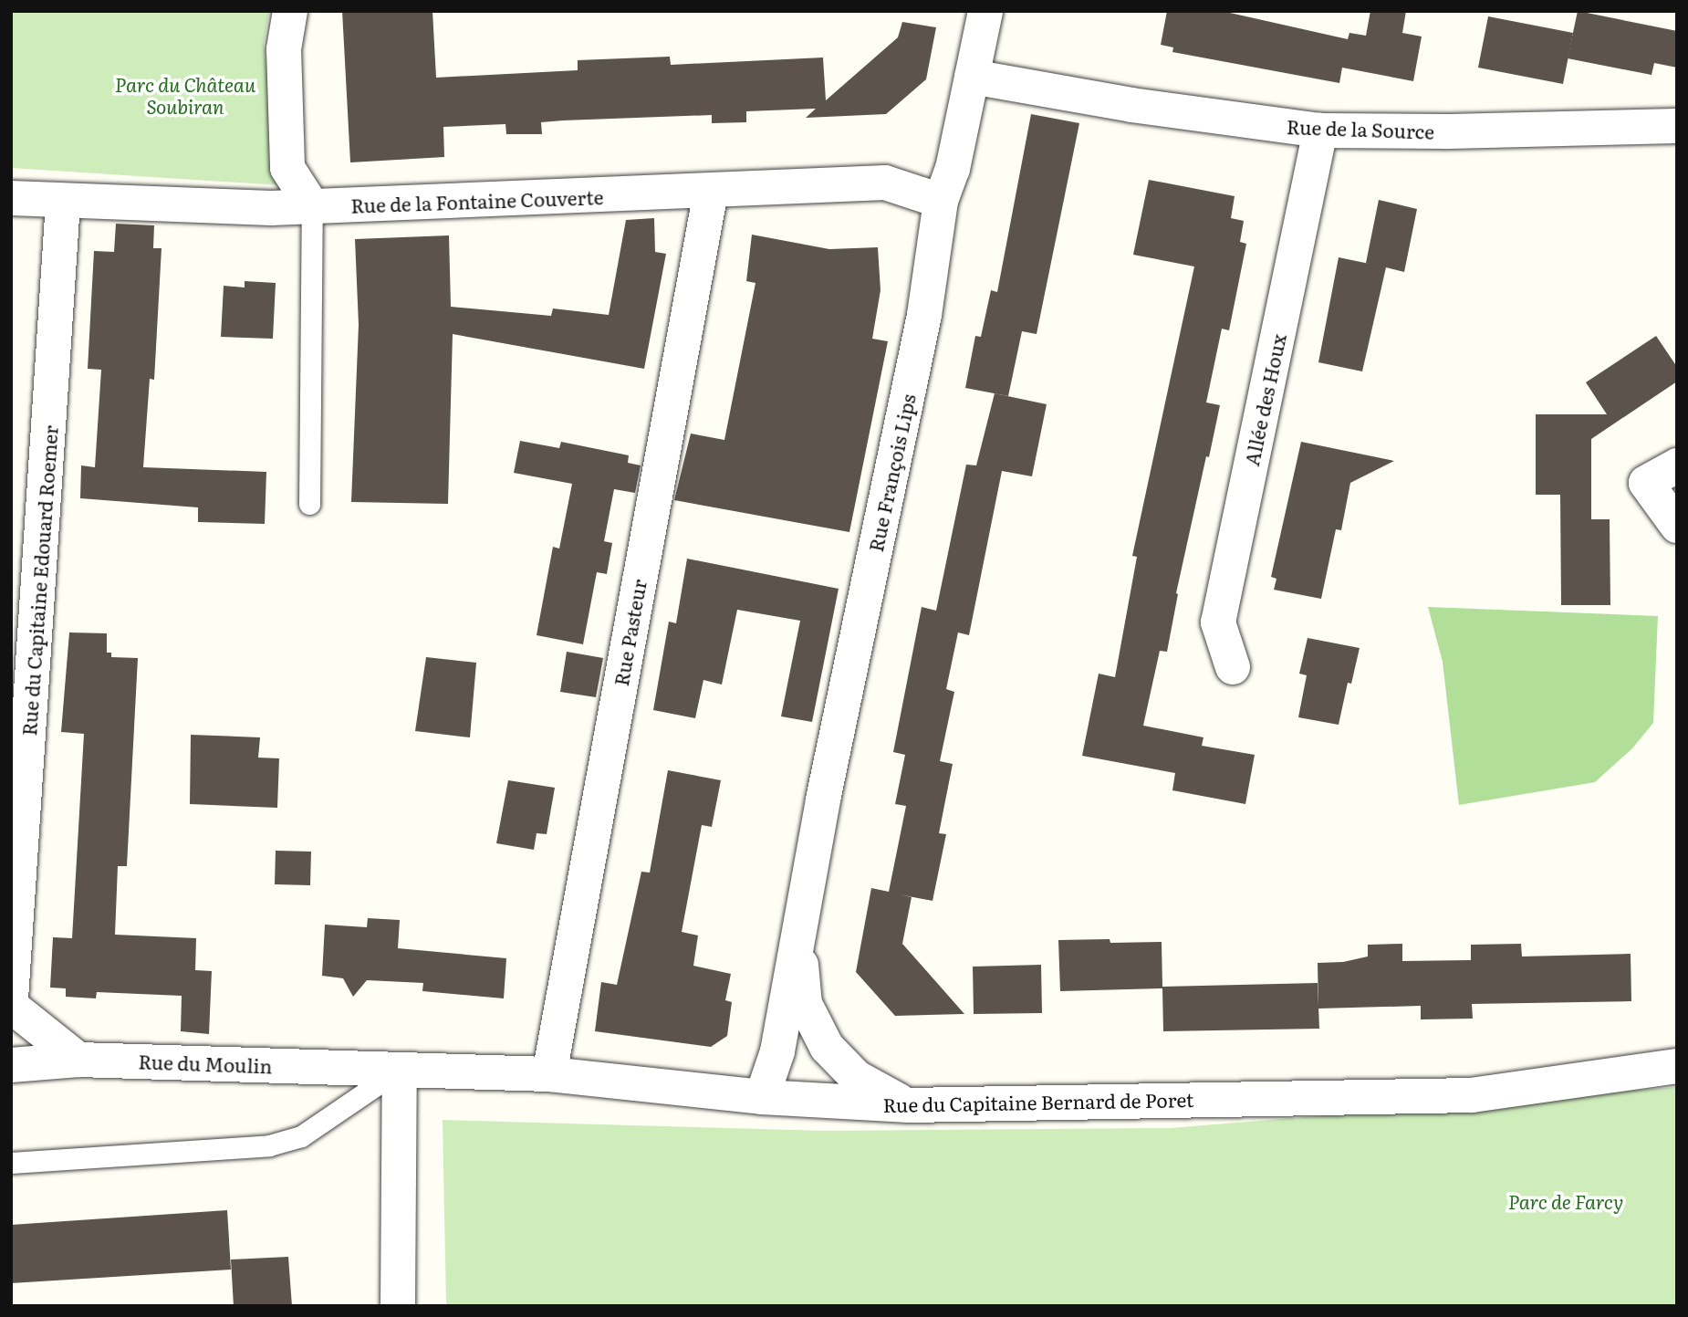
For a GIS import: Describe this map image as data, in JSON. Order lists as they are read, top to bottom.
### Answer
{
  "streets": {
    "street": [
      "Rue de la Source",
      "Rue de la Fontaine Couverte",
      "Allée des Houx",
      "Rue François Lips",
      "Rue du Capitaine Edouard Roemer",
      "Rue Pasteur",
      "Rue du Moulin",
      "Rue du Capitaine Bernard de Poret"
    ]
  },
  "crossings": [
    ["Rue de la Source", "Allée des Houx"],
    ["Rue de la Source", "Rue François Lips"],
    ["Rue de la Fontaine Couverte", "Rue François Lips"],
    ["Rue de la Fontaine Couverte", "Rue du Capitaine Edouard Roemer"],
    ["Rue de la Fontaine Couverte", "Rue Pasteur"],
    ["Rue François Lips", "Rue du Capitaine Bernard de Poret"],
    ["Rue Pasteur", "Rue du Capitaine Bernard de Poret"],
    ["Rue du Moulin", "Rue du Capitaine Bernard de Poret"]
  ],
  "parks": ["Parc du Château Soubiran", "Parc de Farcy"]
}
